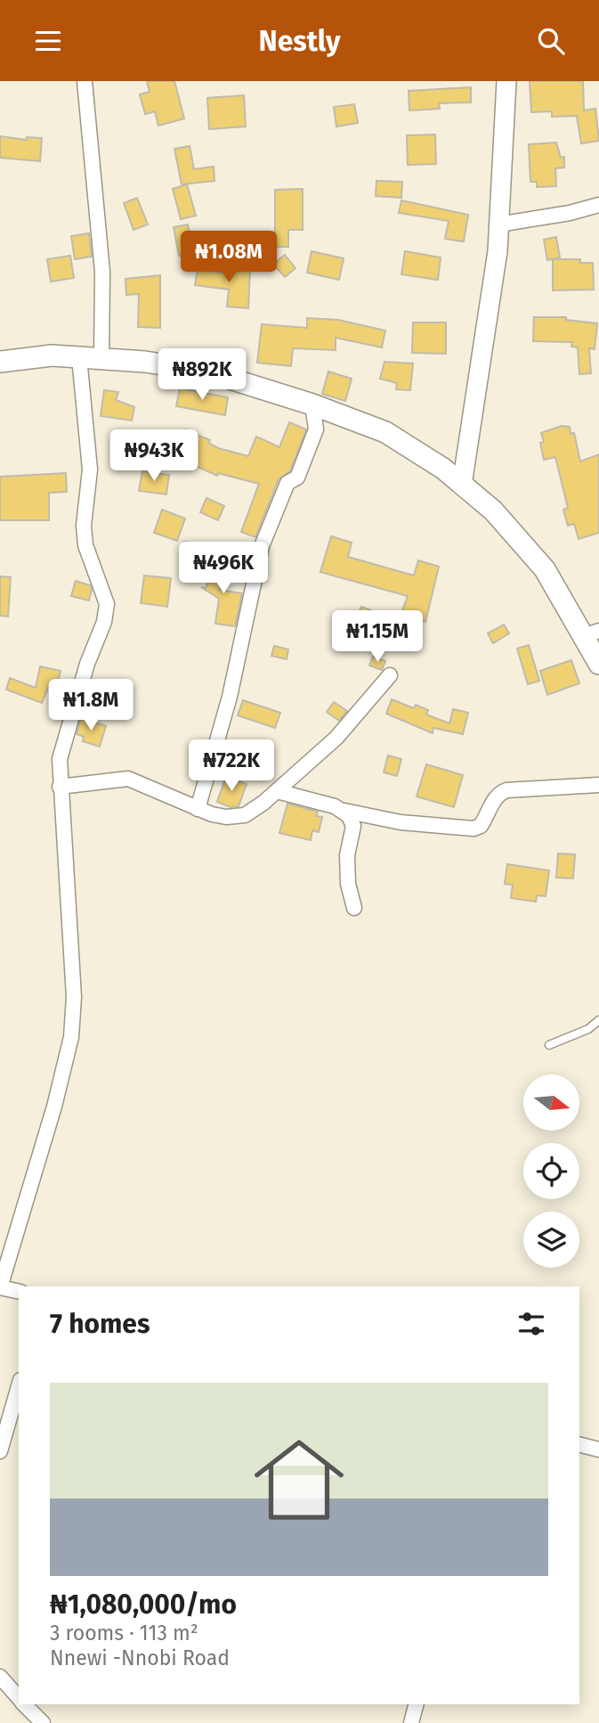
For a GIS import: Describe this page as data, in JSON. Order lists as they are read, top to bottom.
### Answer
{
  "north": "right",
  "page": {
    "header": "Nestly",
    "price": [
      "₦1.08M",
      "₦892K",
      "₦943K",
      "₦496K",
      "₦1.15M",
      "₦1.8M",
      "₦722K"
    ],
    "heading": "7 homes",
    "list": [
      {
        "name": "₦1,080,000/mo",
        "note": "3 rooms · 113 m² · Nnewi -Nnobi Road"
      }
    ]
  }
}
